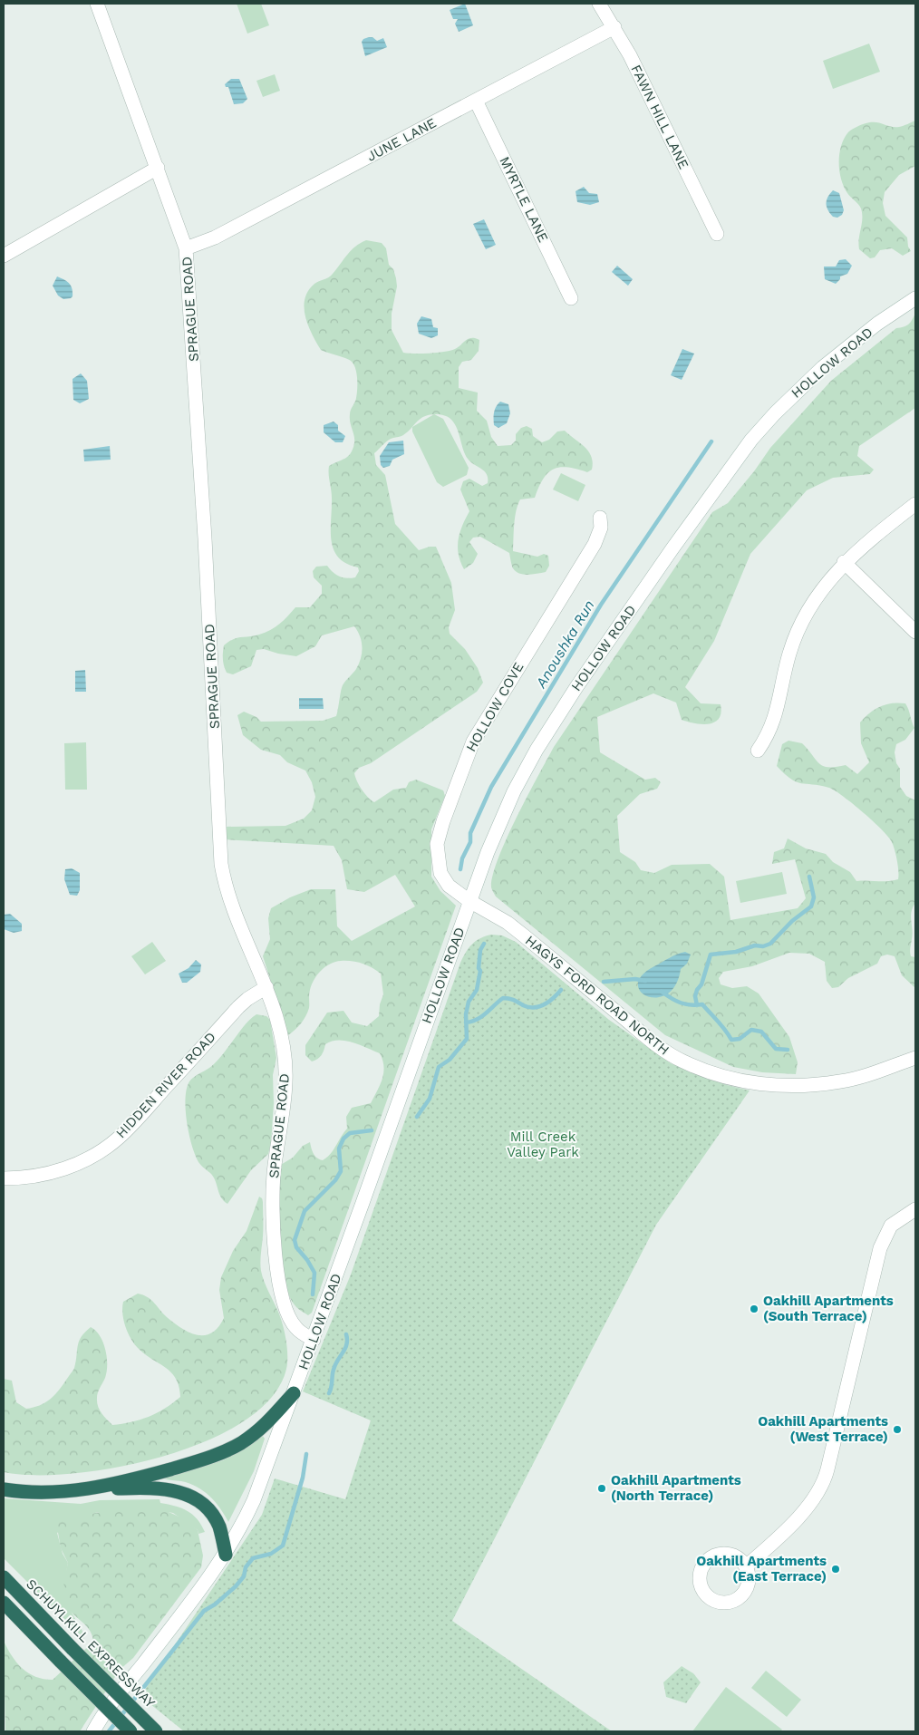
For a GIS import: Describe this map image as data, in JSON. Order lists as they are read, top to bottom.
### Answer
{
  "streets": {
    "highway": ["SCHUYLKILL EXPRESSWAY"],
    "street": [
      "FAWN HILL LANE",
      "JUNE LANE",
      "MYRTLE LANE",
      "SPRAGUE ROAD",
      "HOLLOW ROAD",
      "HOLLOW COVE",
      "HAGYS FORD ROAD NORTH",
      "HIDDEN RIVER ROAD"
    ]
  },
  "crossings": [
    ["FAWN HILL LANE", "JUNE LANE"],
    ["JUNE LANE", "MYRTLE LANE"],
    ["JUNE LANE", "SPRAGUE ROAD"],
    ["SPRAGUE ROAD", "HOLLOW ROAD"],
    ["SPRAGUE ROAD", "HIDDEN RIVER ROAD"],
    ["HOLLOW ROAD", "HOLLOW COVE"],
    ["HOLLOW ROAD", "HAGYS FORD ROAD NORTH"],
    ["HOLLOW COVE", "HAGYS FORD ROAD NORTH"]
  ],
  "water": ["Anoushka Run"],
  "parks": ["Mill Creek Valley Park"],
  "places": [
    "Oakhill Apartments (South Terrace)",
    "Oakhill Apartments (West Terrace)",
    "Oakhill Apartments (North Terrace)",
    "Oakhill Apartments (East Terrace)"
  ]
}
